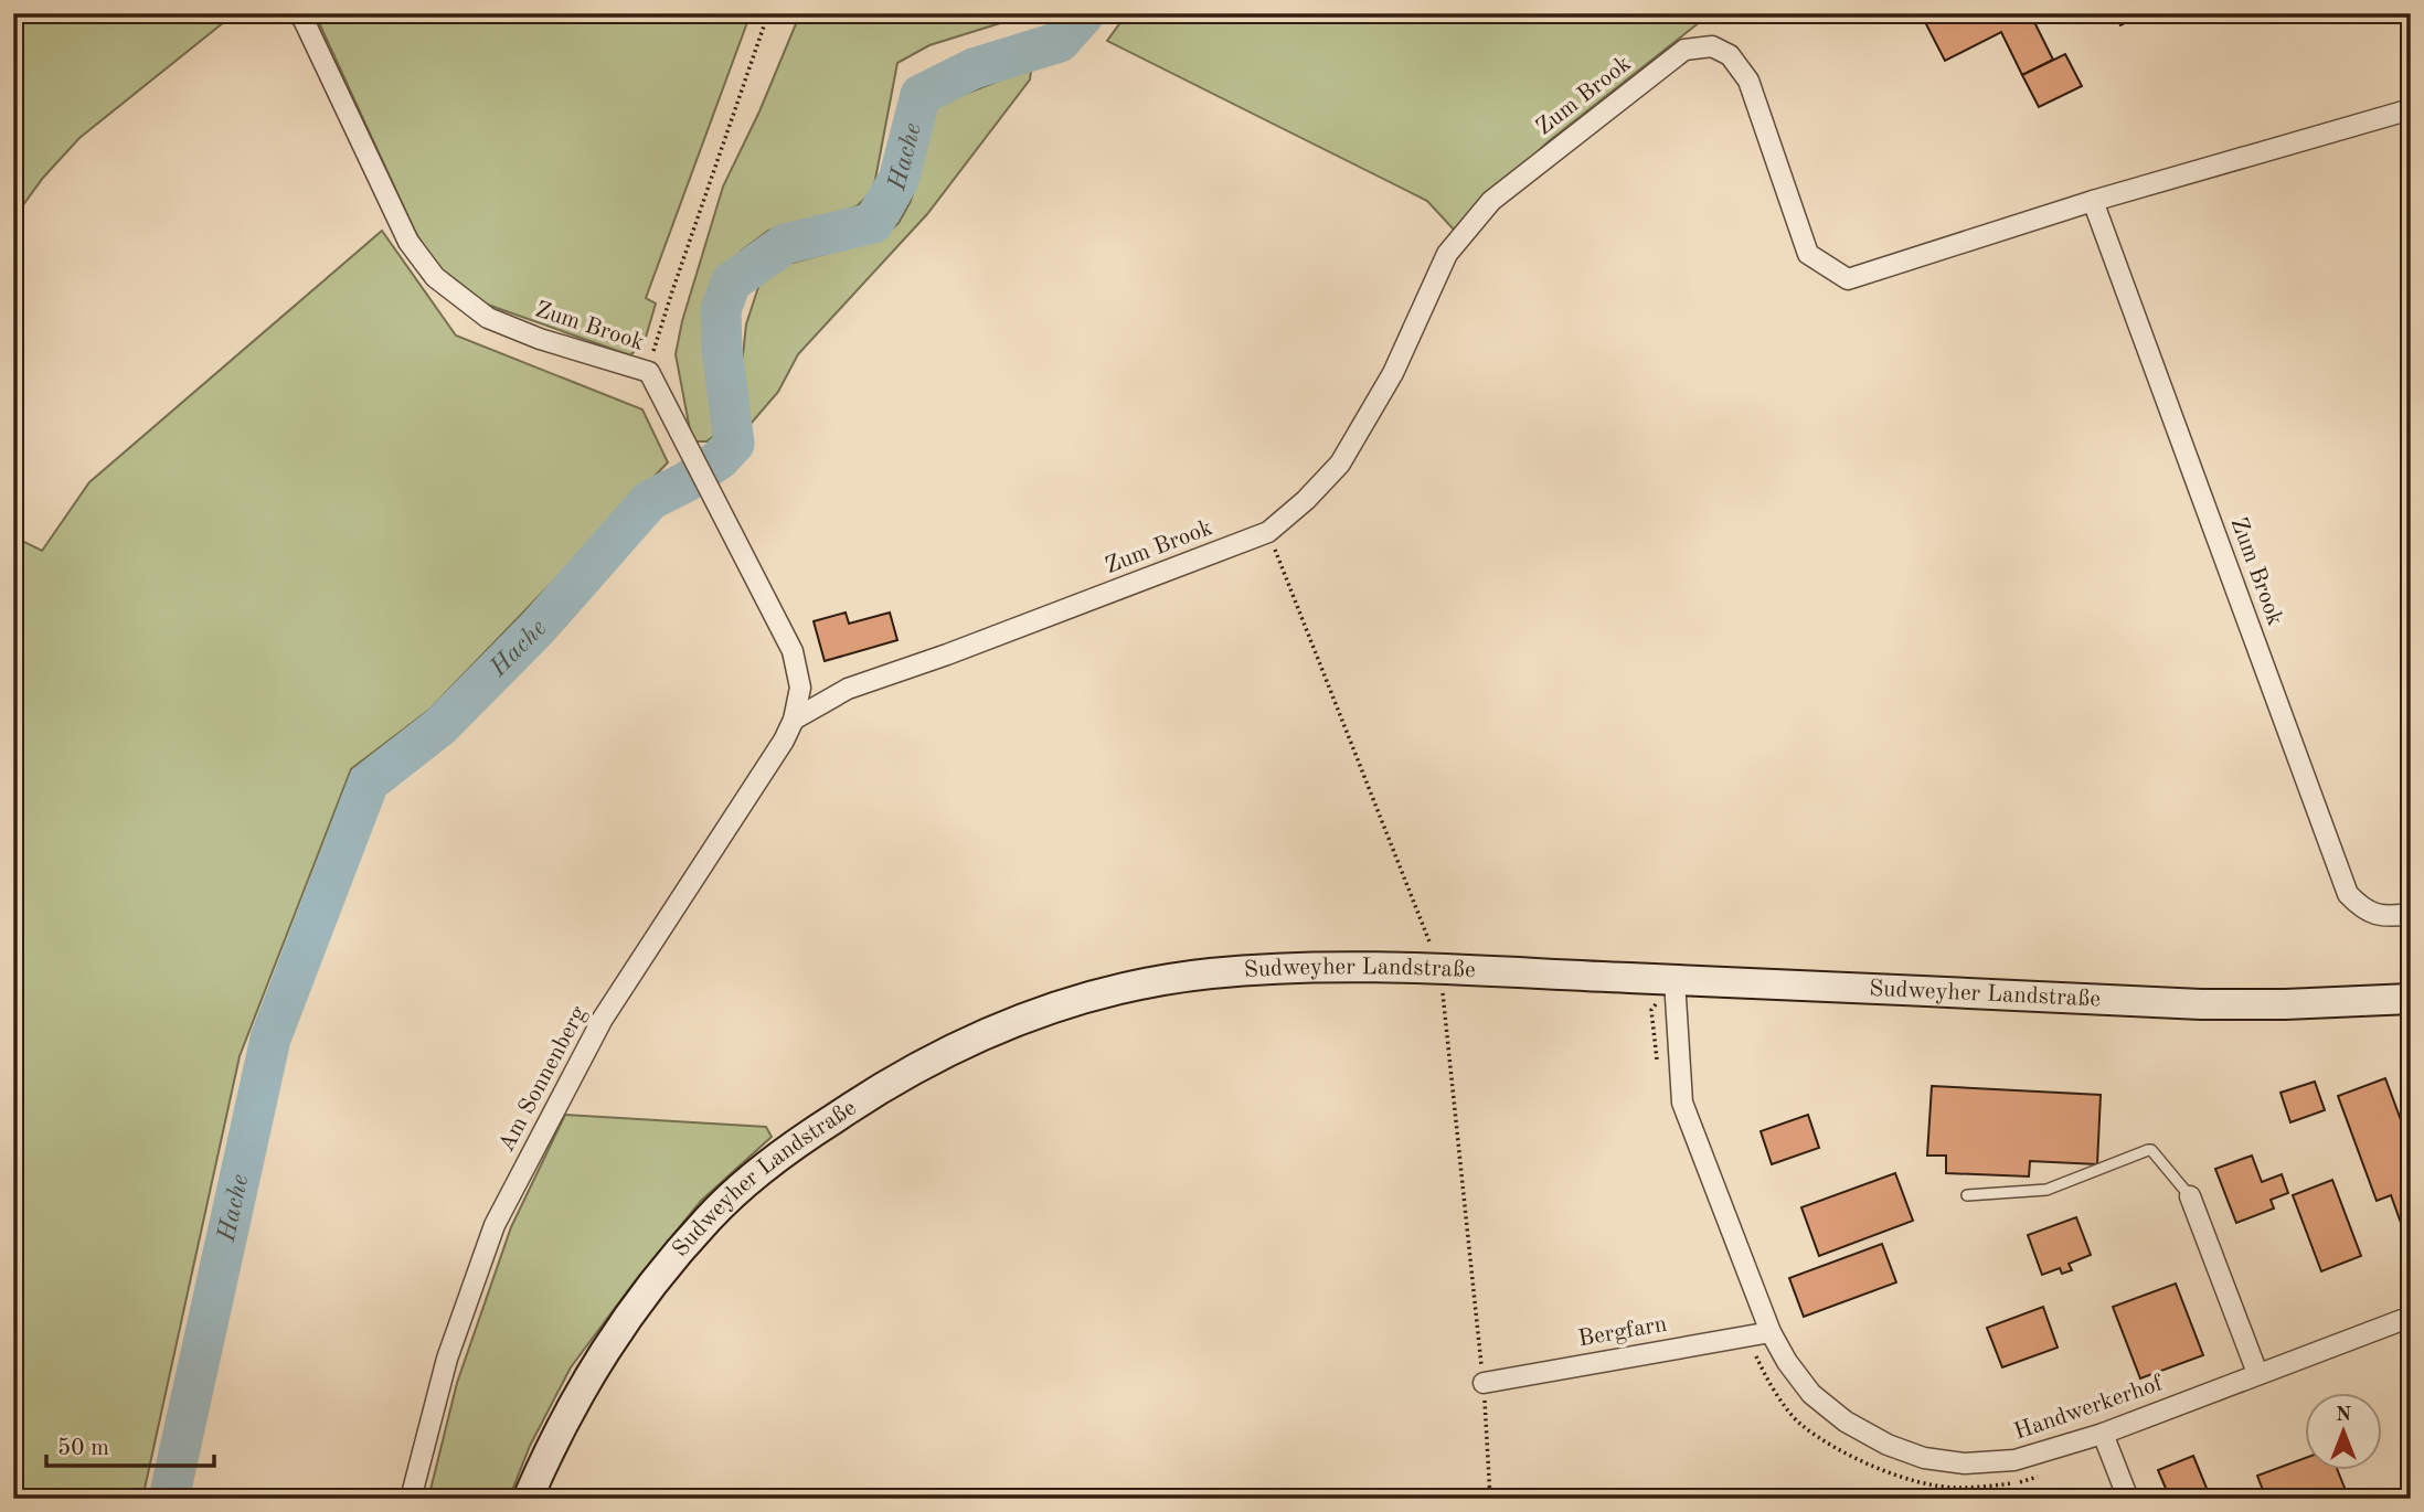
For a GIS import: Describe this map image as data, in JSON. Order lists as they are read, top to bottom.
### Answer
{
  "streets": {
    "main road": ["Sudweyher Landstraße"],
    "street": [
      "Zum Brook",
      "Am Sonnenberg",
      "Bergfarn",
      "Handwerkerhof"
    ]
  },
  "crossings": [
    ["Zum Brook", "Am Sonnenberg"],
    ["Sudweyher Landstraße", "Handwerkerhof"],
    ["Bergfarn", "Handwerkerhof"]
  ],
  "water": ["Hache"],
  "scale_bar": "50 m",
  "north": "top"
}
